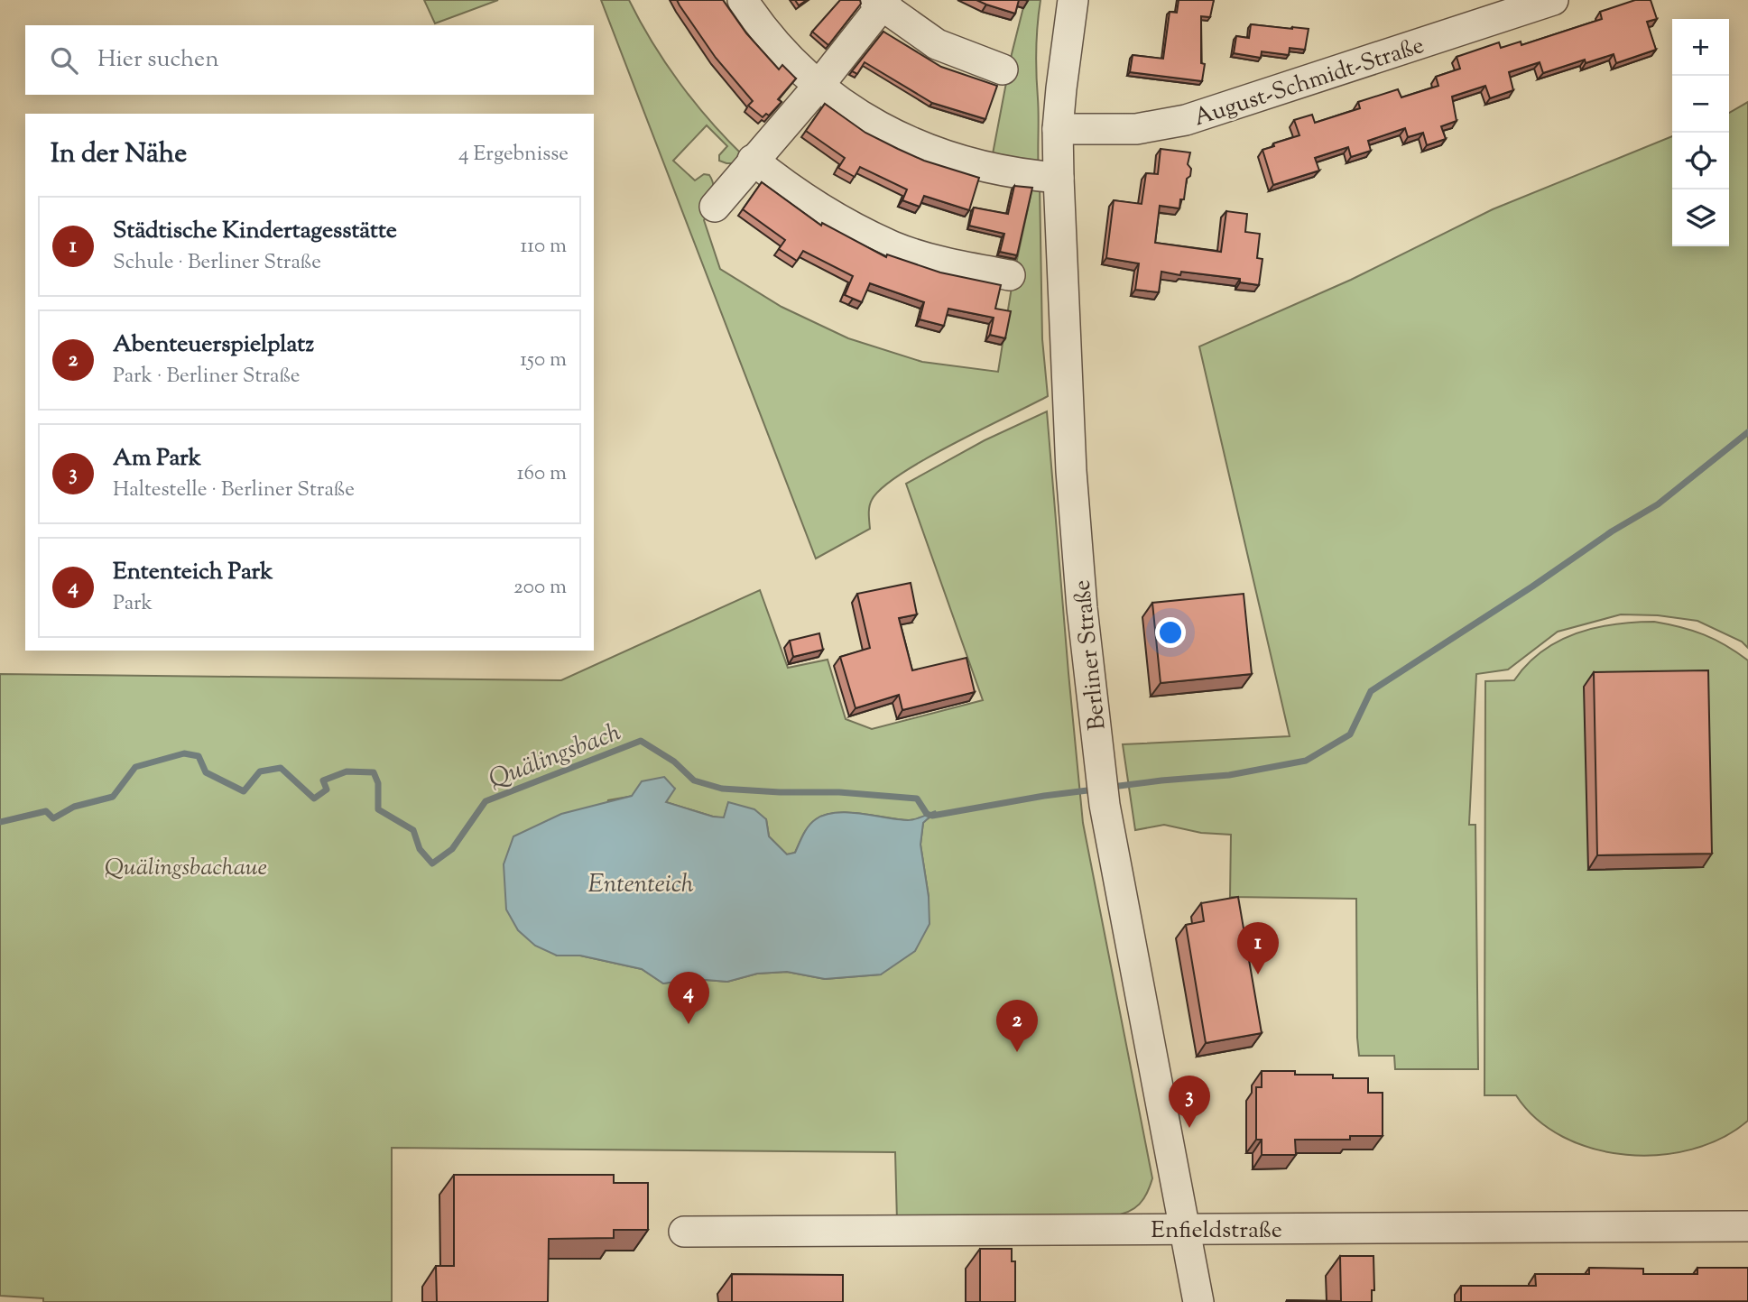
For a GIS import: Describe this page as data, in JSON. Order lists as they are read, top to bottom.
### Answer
{
  "streets": {
    "street": ["August-Schmidt-Straße", "Berliner Straße", "Enfieldstraße"]
  },
  "crossings": [
    ["August-Schmidt-Straße", "Berliner Straße"],
    ["Berliner Straße", "Enfieldstraße"]
  ],
  "water": ["Quälingsbach", "Ententeich"],
  "parks": ["Quälingsbachaue"],
  "page": {
    "map_buttons": ["+", "−"],
    "search": "Hier suchen",
    "heading": ["In der Nähe", "4 Ergebnisse"],
    "list": [
      {
        "mark": "1",
        "name": "Städtische Kindertagesstätte",
        "note": "Schule · Berliner Straße",
        "value": "110 m"
      },
      {
        "mark": "2",
        "name": "Abenteuerspielplatz",
        "note": "Park · Berliner Straße",
        "value": "150 m"
      },
      {
        "mark": "3",
        "name": "Am Park",
        "note": "Haltestelle · Berliner Straße",
        "value": "160 m"
      },
      {
        "mark": "4",
        "name": "Ententeich Park",
        "note": "Park",
        "value": "200 m"
      }
    ],
    "pins": [
      "1",
      "4",
      "2",
      "3"
    ]
  }
}
